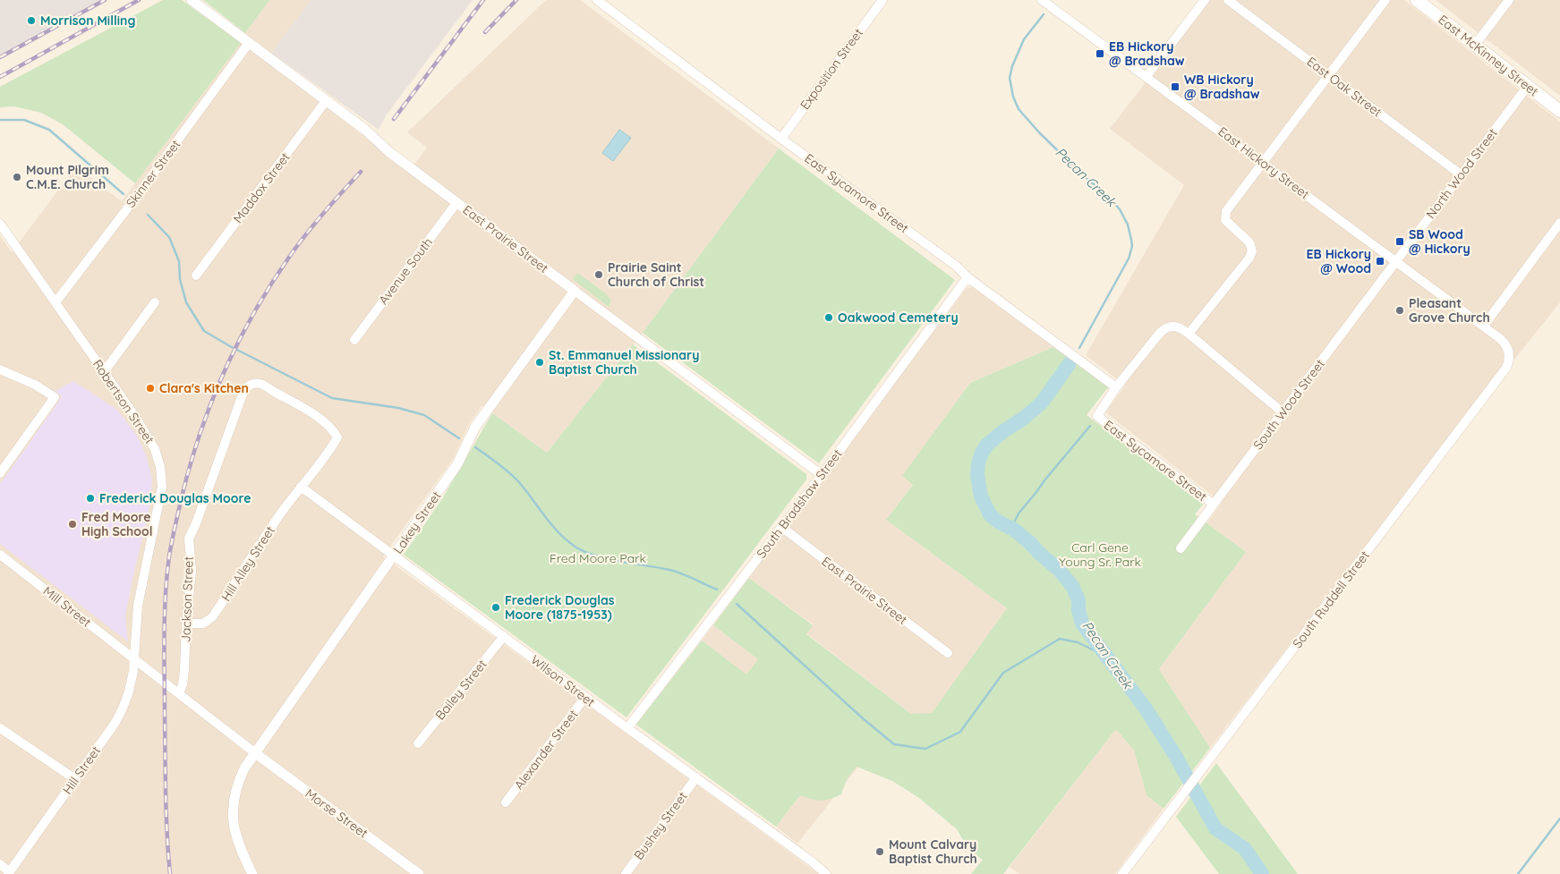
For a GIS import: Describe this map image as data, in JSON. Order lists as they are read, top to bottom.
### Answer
{
  "streets": {
    "main road": ["East McKinney Street"],
    "street": [
      "Exposition Street",
      "East Oak Street",
      "East Hickory Street",
      "Skinner Street",
      "North Wood Street",
      "Maddox Street",
      "East Sycamore Street",
      "East Prairie Street",
      "Avenue South",
      "Robertson Street",
      "South Wood Street",
      "South Bradshaw Street",
      "Lakey Street",
      "Hill Alley Street",
      "Jackson Street",
      "South Ruddell Street",
      "Mill Street",
      "Wilson Street",
      "Bailey Street",
      "Alexander Street",
      "Hill Street",
      "Morse Street",
      "Bushey Street"
    ]
  },
  "crossings": [
    ["East McKinney Street", "North Wood Street"],
    ["Exposition Street", "East Sycamore Street"],
    ["East Oak Street", "North Wood Street"],
    ["East Hickory Street", "North Wood Street"],
    ["East Hickory Street", "South Wood Street"],
    ["East Hickory Street", "South Ruddell Street"],
    ["Skinner Street", "East Prairie Street"],
    ["Skinner Street", "Robertson Street"],
    ["North Wood Street", "South Wood Street"],
    ["Maddox Street", "East Prairie Street"],
    ["East Sycamore Street", "South Wood Street"],
    ["East Sycamore Street", "South Bradshaw Street"],
    ["East Prairie Street", "Avenue South"],
    ["East Prairie Street", "South Bradshaw Street"],
    ["East Prairie Street", "Lakey Street"],
    ["Robertson Street", "Mill Street"],
    ["Robertson Street", "Hill Street"],
    ["South Bradshaw Street", "Wilson Street"],
    ["Lakey Street", "Mill Street"],
    ["Lakey Street", "Wilson Street"],
    ["Lakey Street", "Morse Street"],
    ["Hill Alley Street", "Jackson Street"],
    ["Hill Alley Street", "Wilson Street"],
    ["Jackson Street", "Mill Street"],
    ["Mill Street", "Hill Street"],
    ["Mill Street", "Morse Street"],
    ["Wilson Street", "Bailey Street"],
    ["Wilson Street", "Alexander Street"],
    ["Wilson Street", "Bushey Street"]
  ],
  "water": ["Pecan Creek"],
  "parks": ["Carl Gene Young Sr. Park", "Fred Moore Park"],
  "places": {
    "other": [
      "Morrison Milling",
      "Mount Pilgrim C.M.E. Church",
      "Prairie Saint Church of Christ",
      "Pleasant Grove Church",
      "Oakwood Cemetery",
      "St. Emmanuel Missionary Baptist Church",
      "Clara's Kitchen",
      "Frederick Douglas Moore",
      "Fred Moore High School",
      "Frederick Douglas Moore (1875-1953)",
      "Mount Calvary Baptist Church"
    ],
    "transit": [
      "EB Hickory @ Bradshaw",
      "WB Hickory @ Bradshaw",
      "SB Wood @ Hickory",
      "EB Hickory @ Wood"
    ]
  }
}
